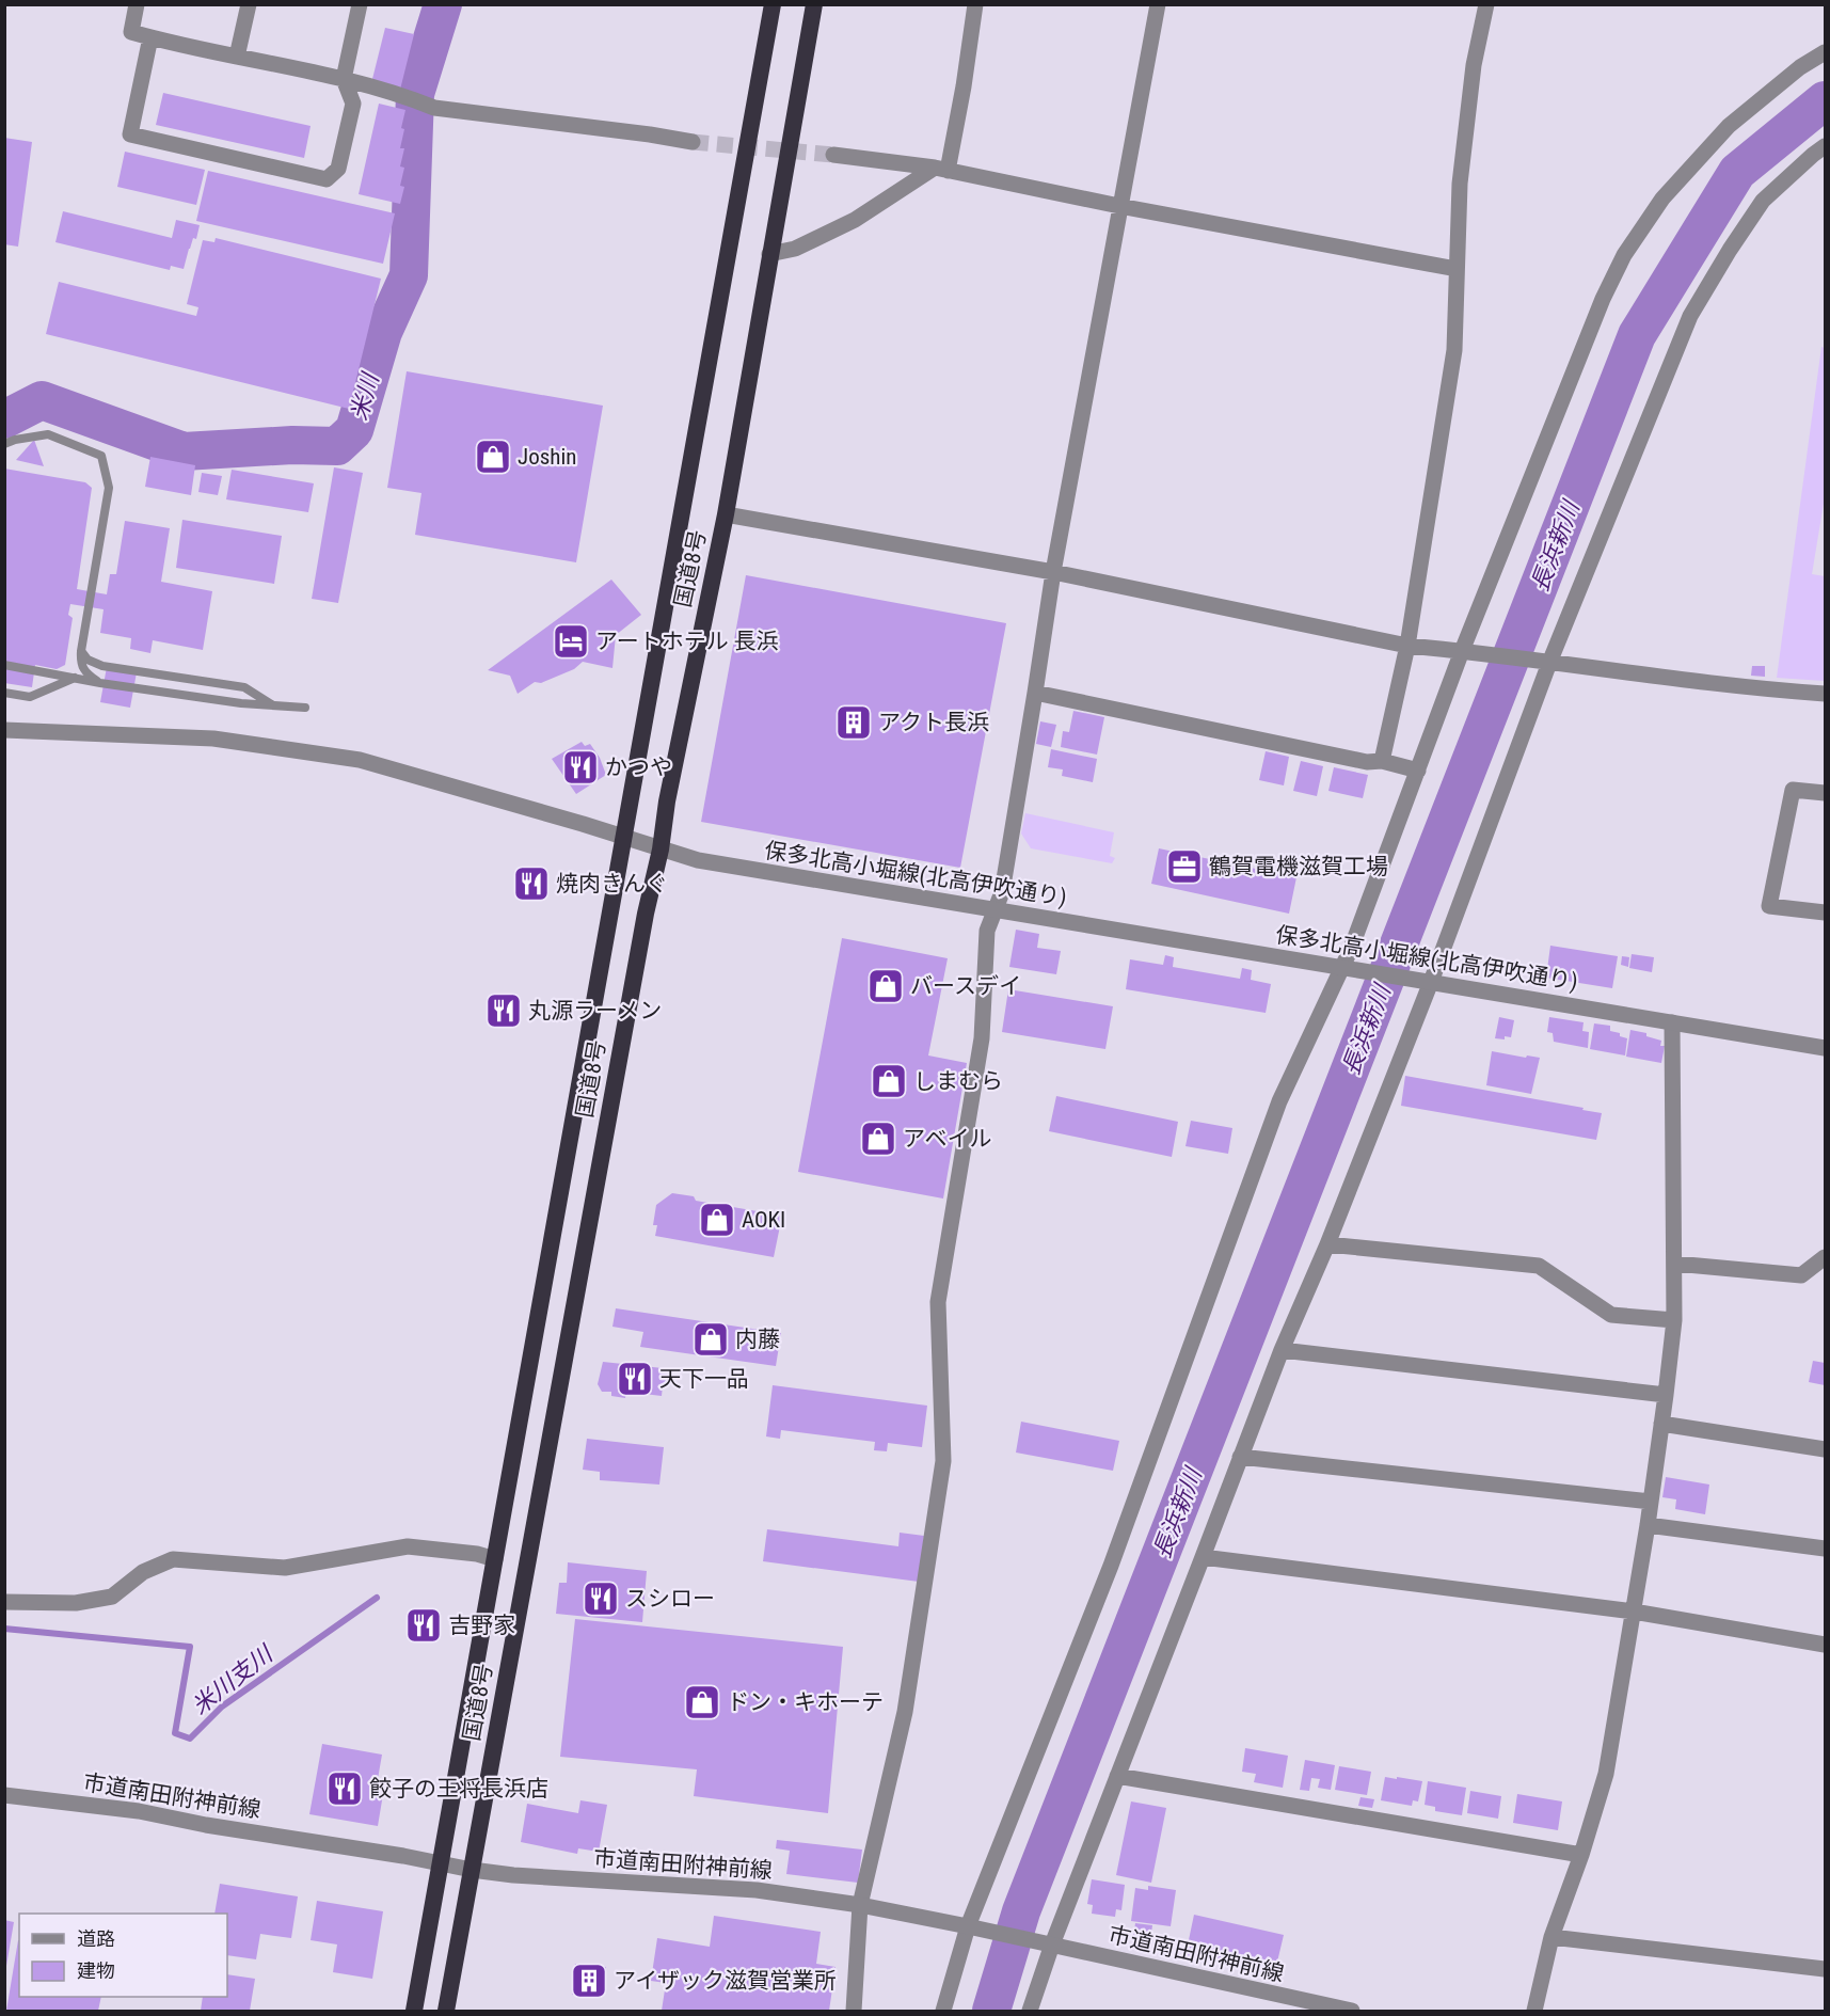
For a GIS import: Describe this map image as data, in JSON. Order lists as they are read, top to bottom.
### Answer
{
  "streets": {
    "highway": ["国道8号"],
    "street": ["保多北高小堀線(北高伊吹通り)", "市道南田附神前線"]
  },
  "crossings": [
    ["国道8号", "保多北高小堀線(北高伊吹通り)"],
    ["国道8号", "市道南田附神前線"]
  ],
  "water": ["米川", "長浜新川", "米川支川"],
  "places": {
    "shop": [
      "Joshin",
      "バースデイ",
      "しまむら",
      "アベイル",
      "AOKI",
      "内藤",
      "ドン・キホーテ"
    ],
    "hotel": ["アートホテル 長浜"],
    "building": ["アクト長浜", "アイザック滋賀営業所"],
    "restaurant": [
      "かつや",
      "焼肉きんぐ",
      "丸源ラーメン",
      "天下一品",
      "スシロー",
      "吉野家",
      "餃子の王将長浜店"
    ],
    "office": ["鶴賀電機滋賀工場"]
  },
  "legend": ["道路", "建物"]
}
